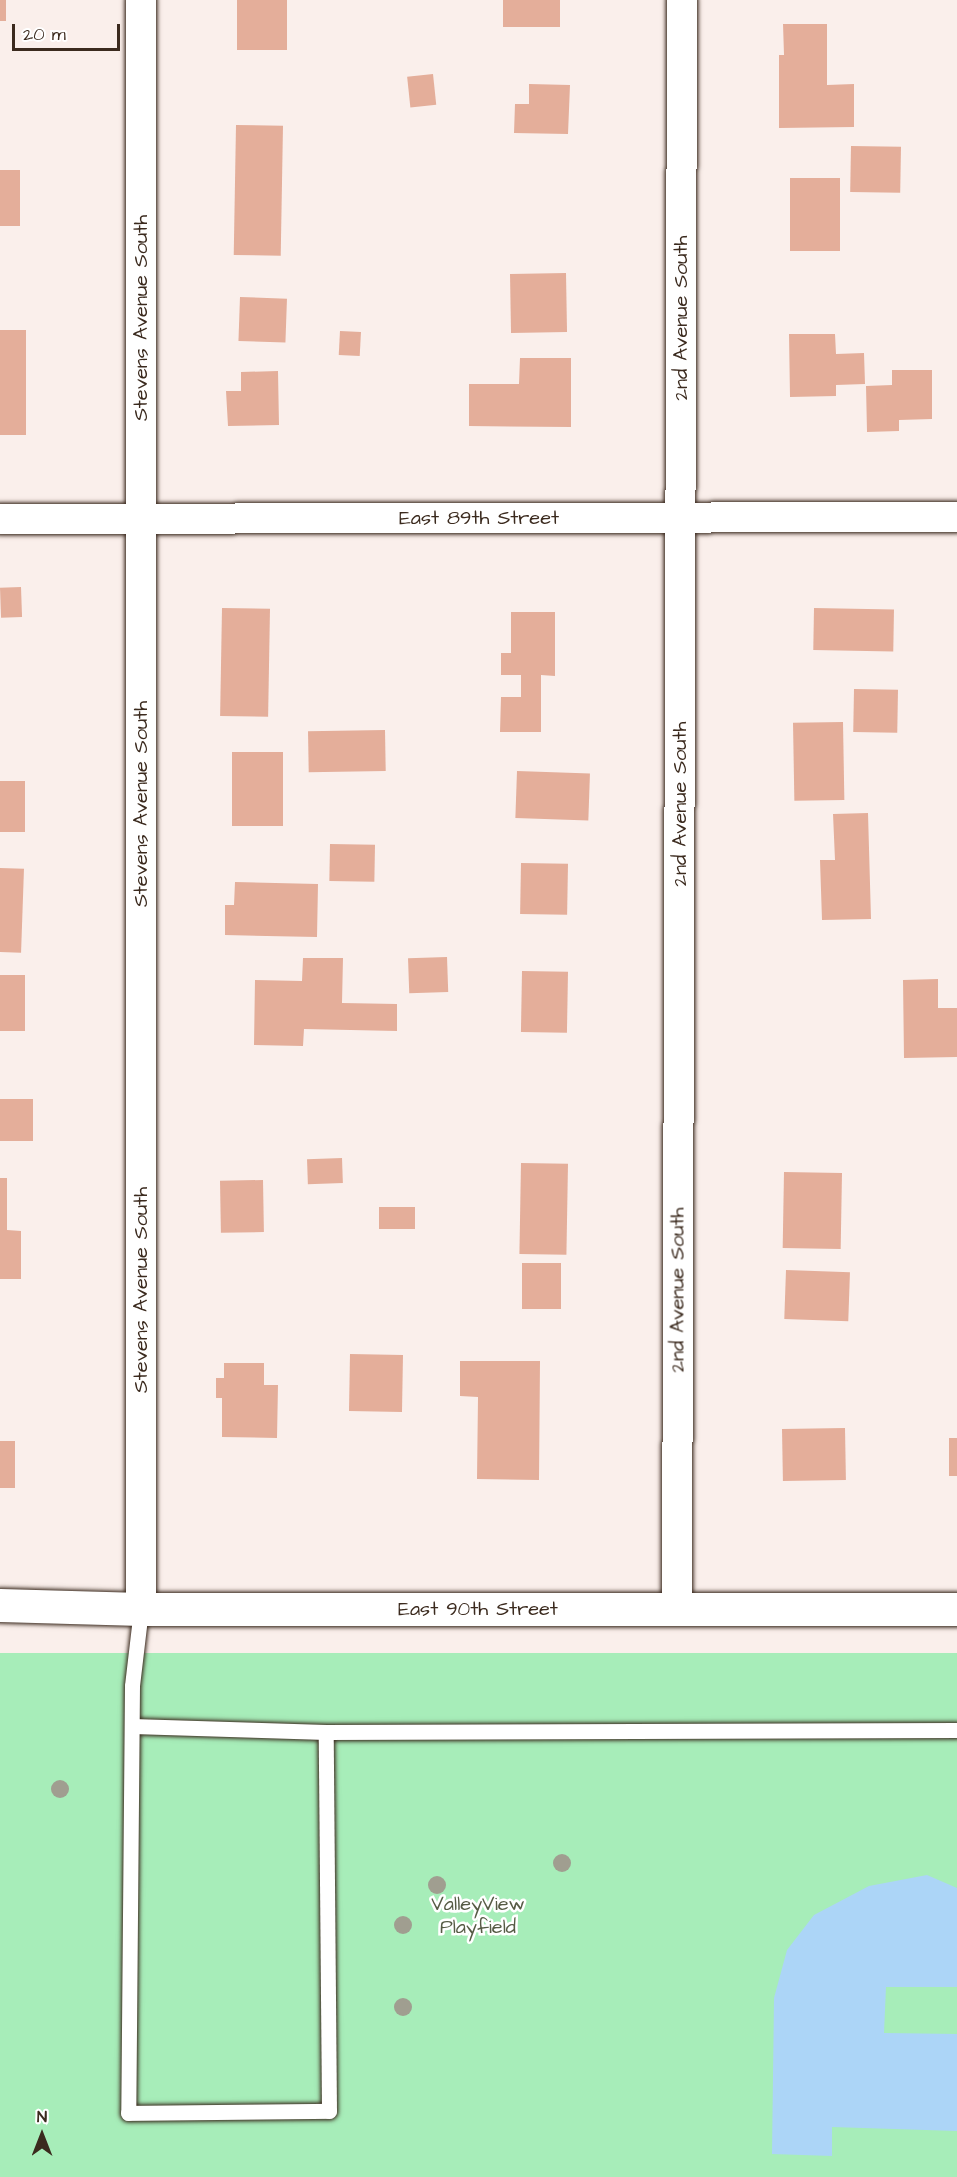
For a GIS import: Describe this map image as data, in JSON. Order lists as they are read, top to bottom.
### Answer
{
  "streets": {
    "street": [
      "Stevens Avenue South",
      "2nd Avenue South",
      "East 89th Street",
      "East 90th Street"
    ]
  },
  "crossings": [
    ["Stevens Avenue South", "East 89th Street"],
    ["Stevens Avenue South", "East 90th Street"],
    ["2nd Avenue South", "East 89th Street"],
    ["2nd Avenue South", "East 90th Street"]
  ],
  "parks": ["ValleyView Playfield"],
  "scale_bar": "20 m",
  "north": "top"
}
